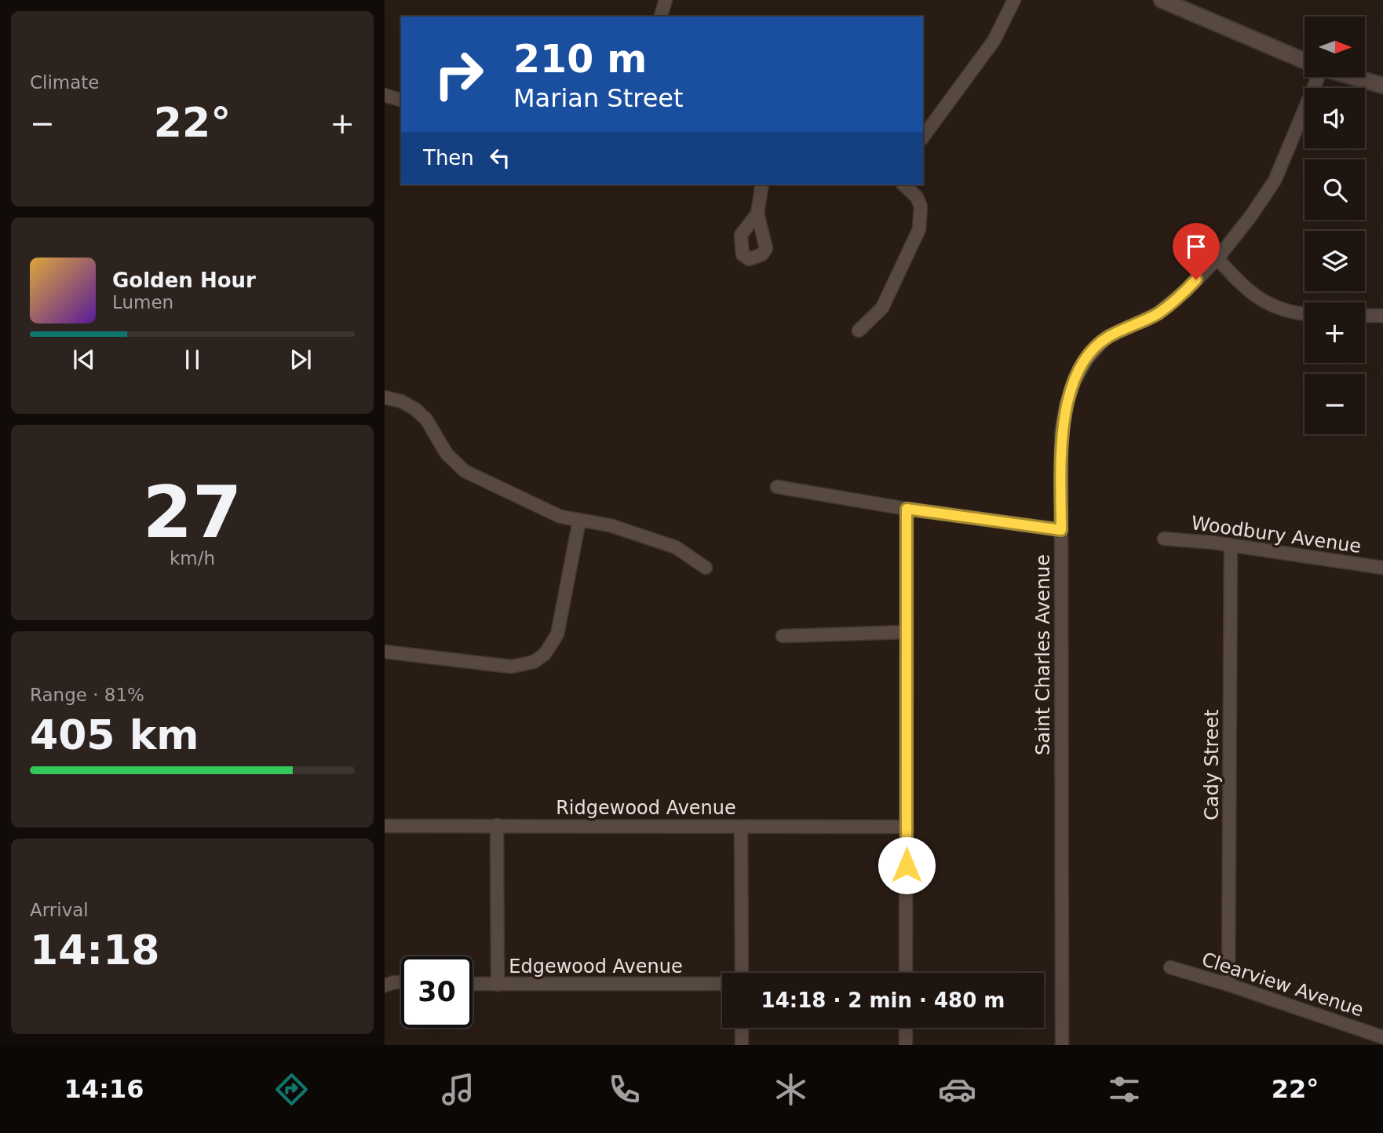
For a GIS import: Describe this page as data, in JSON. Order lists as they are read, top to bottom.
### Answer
{
  "streets": {
    "street": [
      "Woodbury Avenue",
      "Saint Charles Avenue",
      "Cady Street",
      "Ridgewood Avenue",
      "Edgewood Avenue",
      "Clearview Avenue"
    ]
  },
  "crossings": [
    ["Woodbury Avenue", "Cady Street"],
    ["Cady Street", "Clearview Avenue"]
  ],
  "north": "right",
  "page": {
    "tile": [
      "Climate",
      ["27", "km/h"],
      ["Range · 81%", "405 km"],
      ["Arrival", "14:18"]
    ],
    "map_buttons": ["+", "−"],
    "turn": ["210 m", "Marian Street"],
    "heat": ["−", "22°", "+"],
    "then": "Then",
    "song": ["Golden Hour", "Lumen"],
    "limit": "30",
    "trip": "14:18 · 2 min · 480 m",
    "tabs": ["14:16", "22°"]
  }
}
